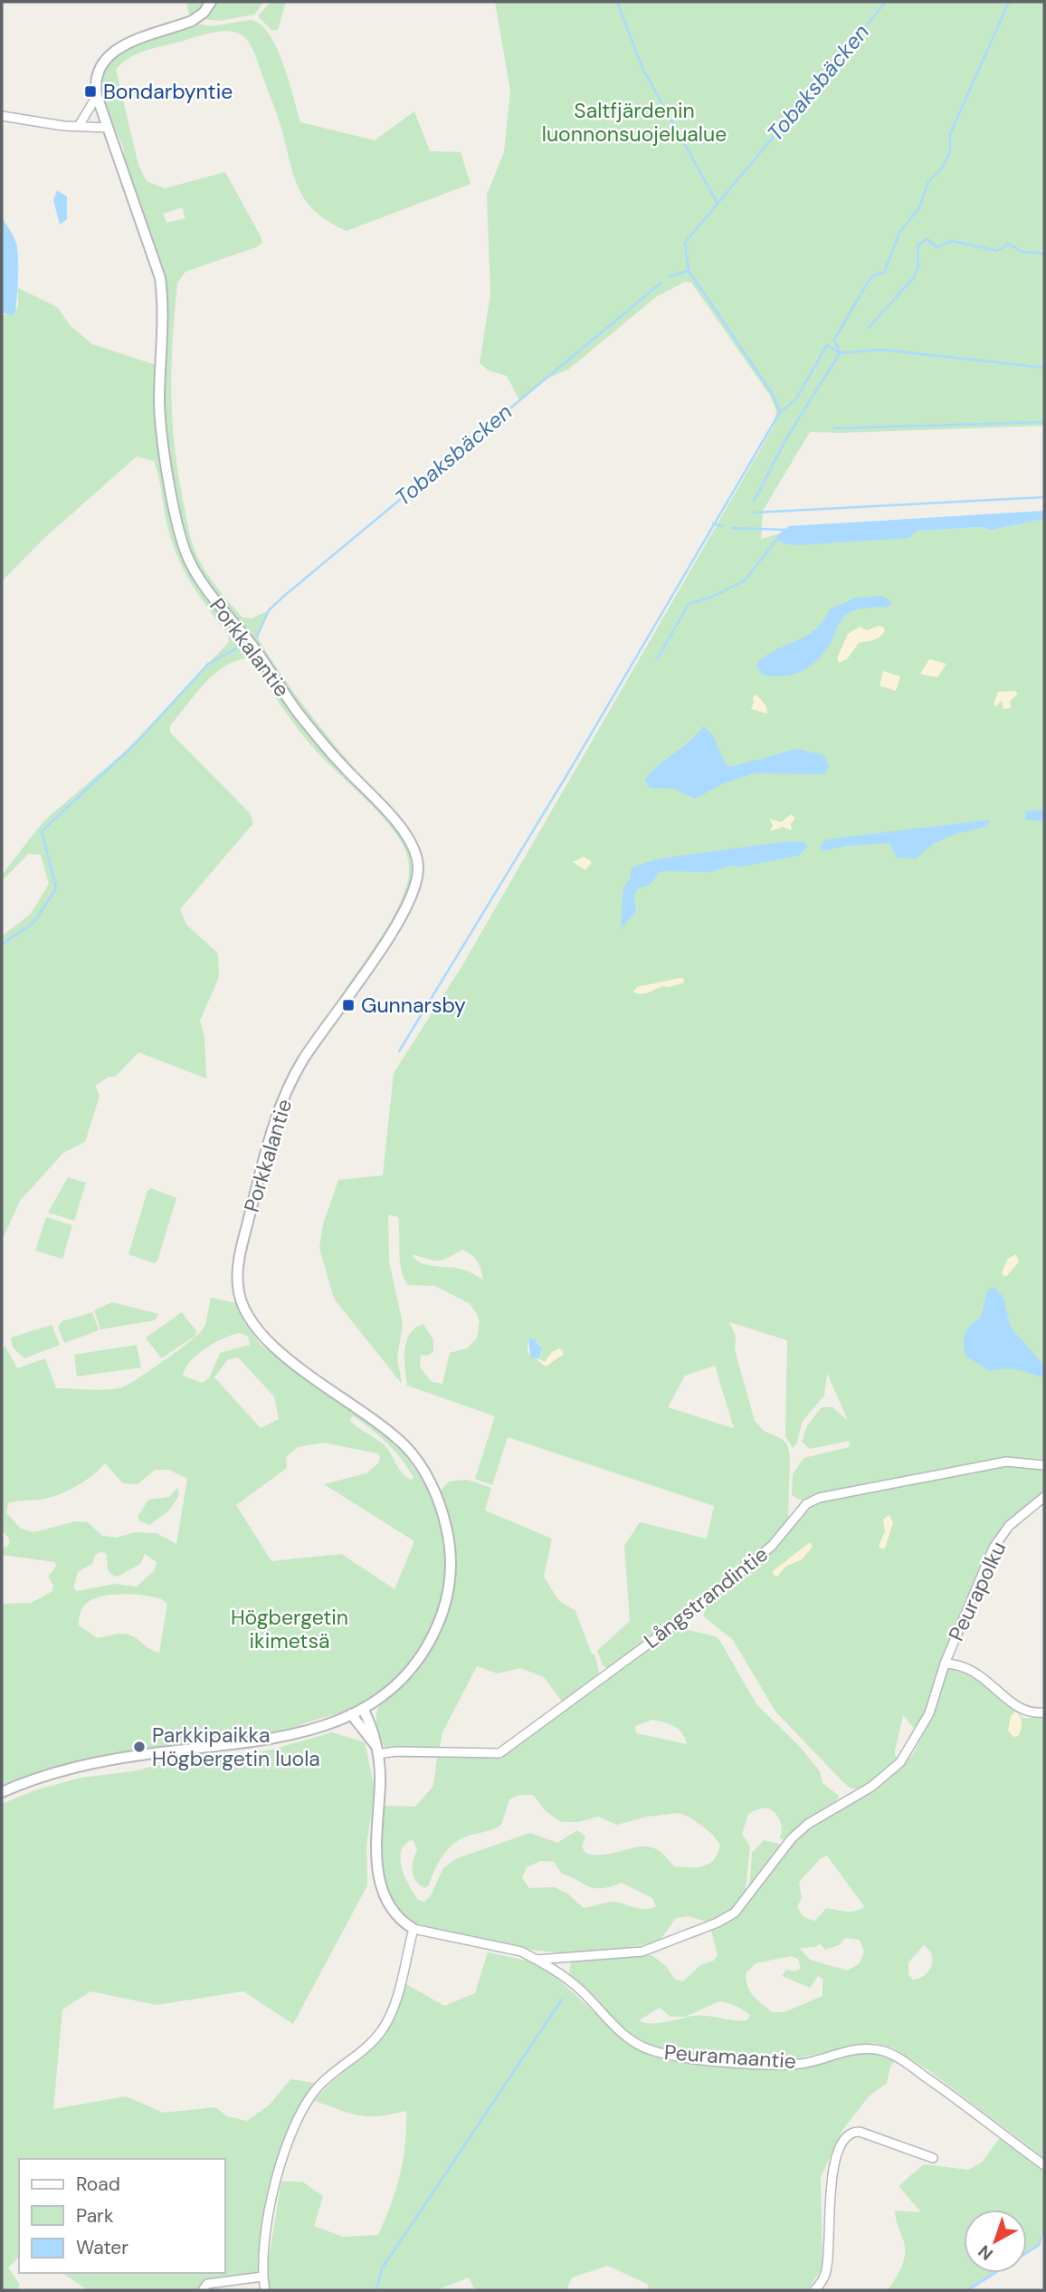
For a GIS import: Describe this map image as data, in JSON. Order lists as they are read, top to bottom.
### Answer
{
  "streets": {
    "street": [
      "Porkkalantie",
      "Peurapolku",
      "Långstrandintie",
      "Peuramaantie"
    ]
  },
  "crossings": [
    ["Peurapolku", "Peuramaantie"]
  ],
  "water": ["Tobaksbäcken"],
  "parks": ["Saltfjärdenin luonnonsuojelualue", "Högbergetin ikimetsä"],
  "places": {
    "transit": ["Bondarbyntie", "Gunnarsby"],
    "other": ["Parkkipaikka Högbergetin luola"]
  },
  "legend": ["Road", "Park", "Water"],
  "north": "bottom left"
}
